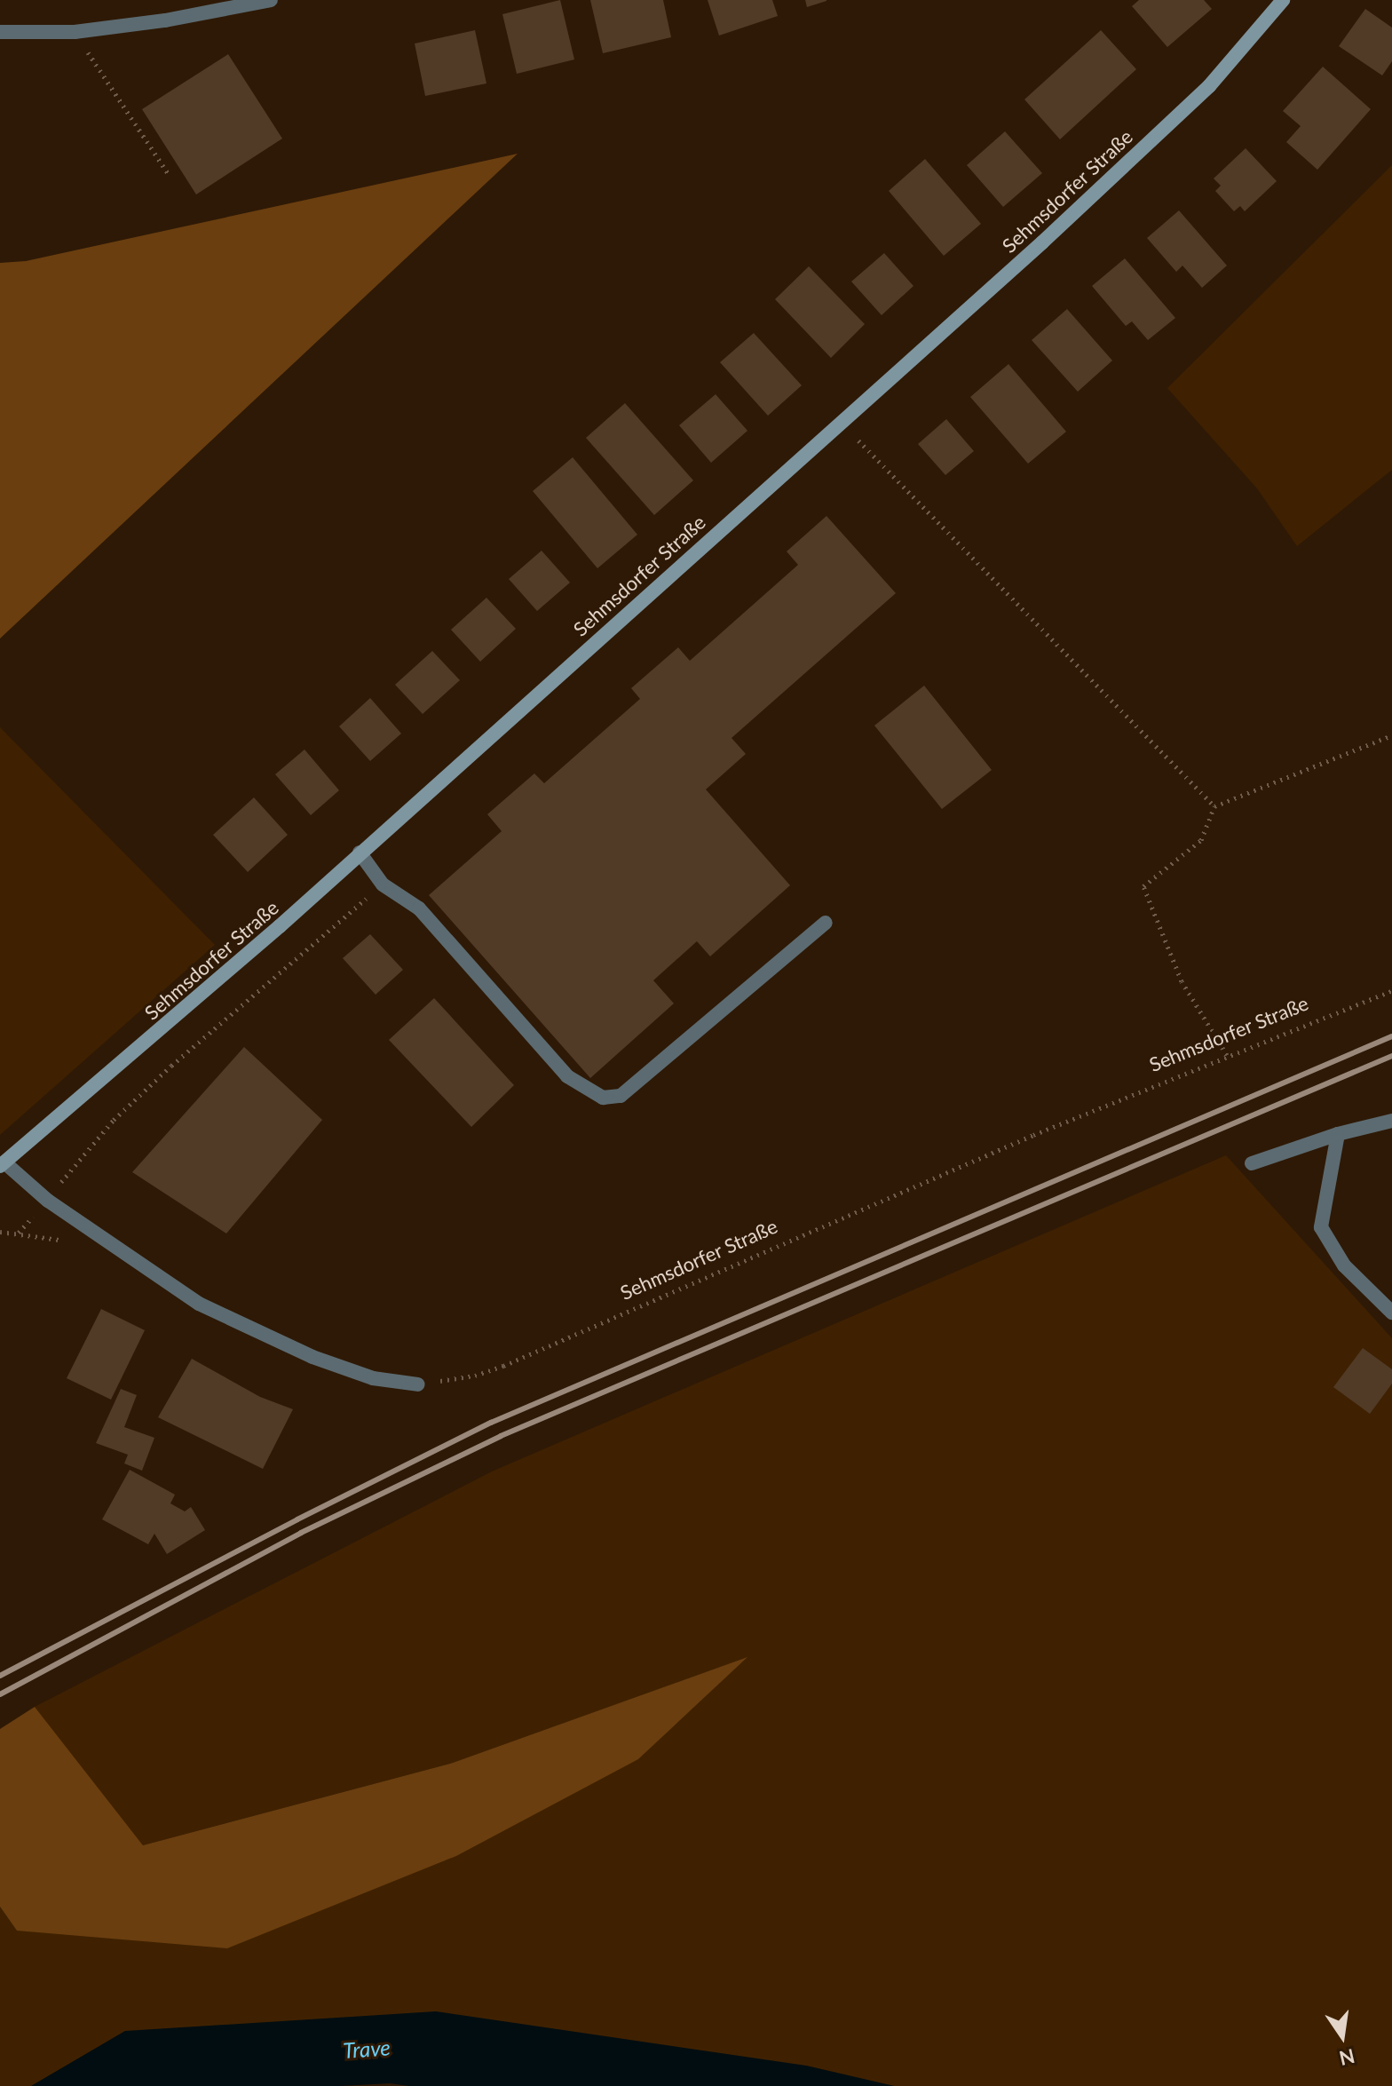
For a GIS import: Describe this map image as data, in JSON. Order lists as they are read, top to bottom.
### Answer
{
  "streets": {
    "main road": ["Sehmsdorfer Straße"]
  },
  "water": ["Trave"],
  "north": "bottom"
}
